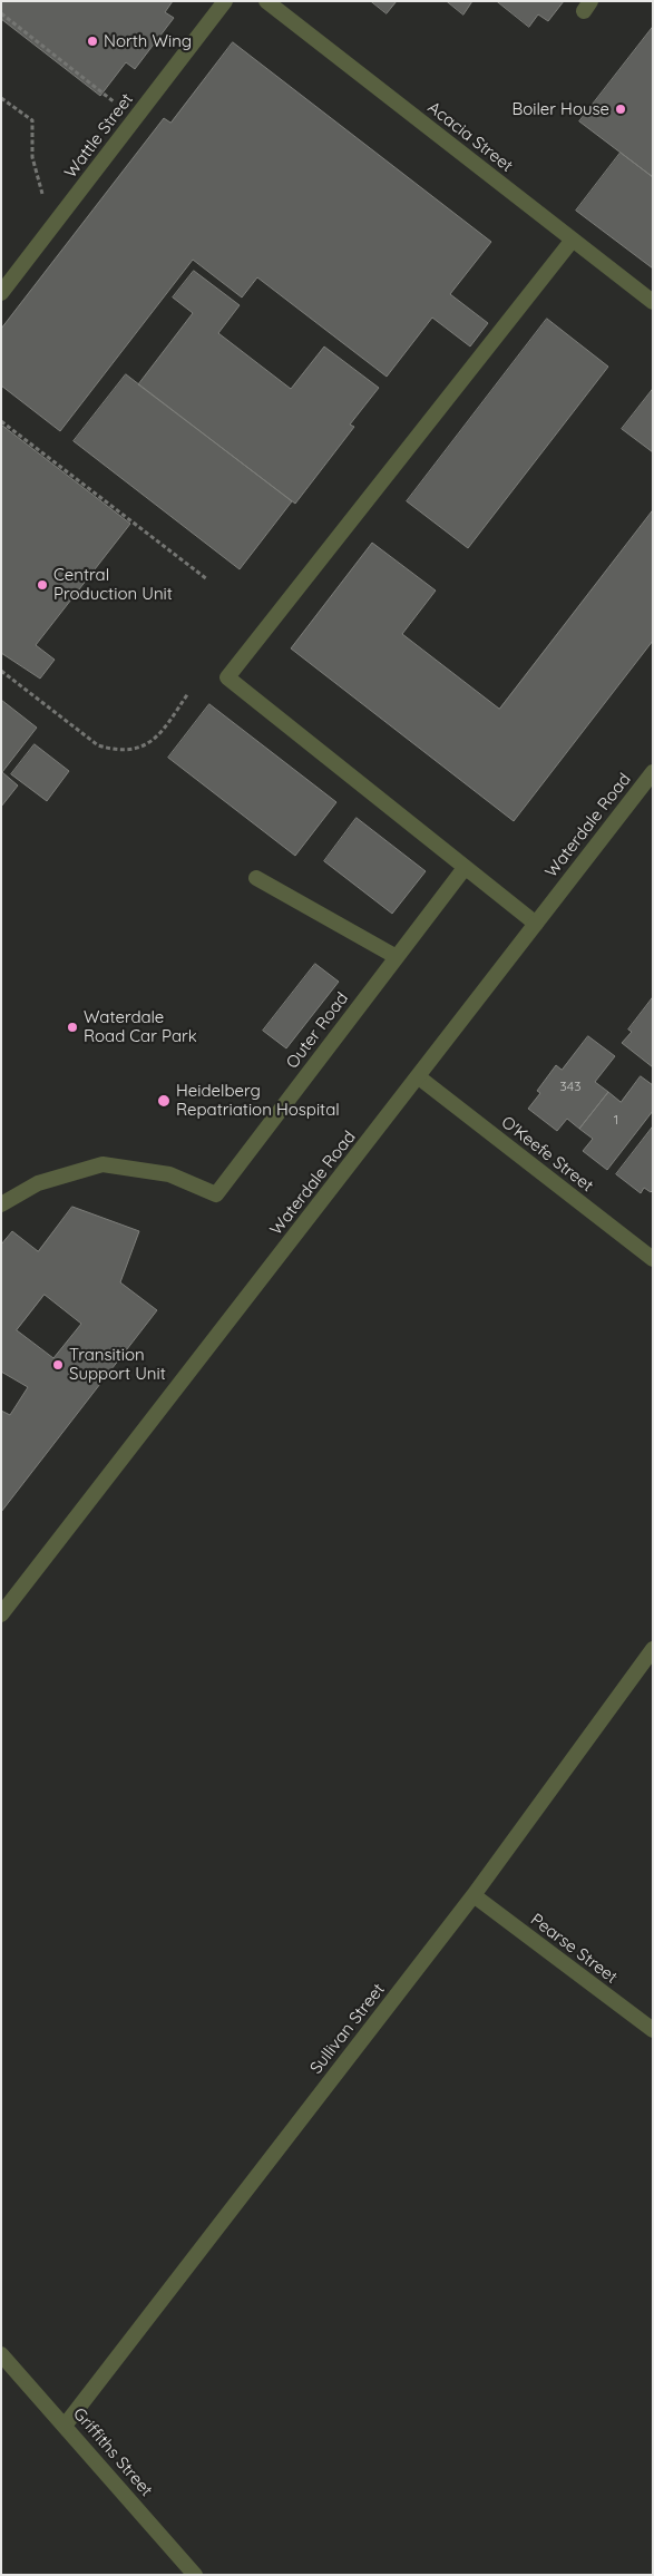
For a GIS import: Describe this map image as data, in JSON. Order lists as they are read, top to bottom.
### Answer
{
  "streets": {
    "street": [
      "Wattle Street",
      "Acacia Street",
      "Waterdale Road",
      "Outer Road",
      "O'Keefe Street",
      "Pearse Street",
      "Sullivan Street",
      "Griffiths Street"
    ]
  },
  "crossings": [
    ["Waterdale Road", "O'Keefe Street"],
    ["Pearse Street", "Sullivan Street"],
    ["Sullivan Street", "Griffiths Street"]
  ],
  "places": [
    "North Wing",
    "Boiler House",
    "Central Production Unit",
    "Waterdale Road Car Park",
    "Heidelberg Repatriation Hospital",
    "Transition Support Unit"
  ],
  "house_numbers": ["343", "1"]
}
